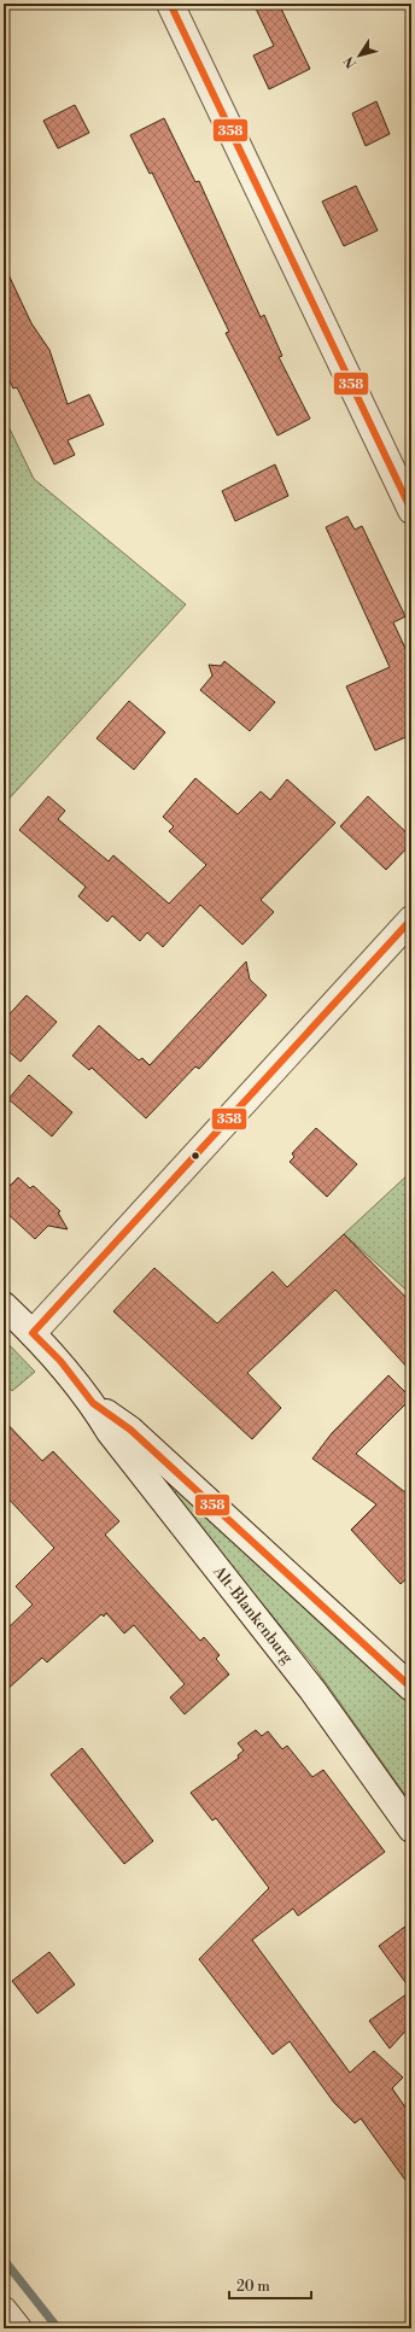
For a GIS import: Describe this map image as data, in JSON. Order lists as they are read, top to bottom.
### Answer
{
  "streets": {
    "street": ["Alt-Blankenburg"]
  },
  "lines": ["transit line 358"],
  "scale_bar": "20 m",
  "north": "bottom left"
}
